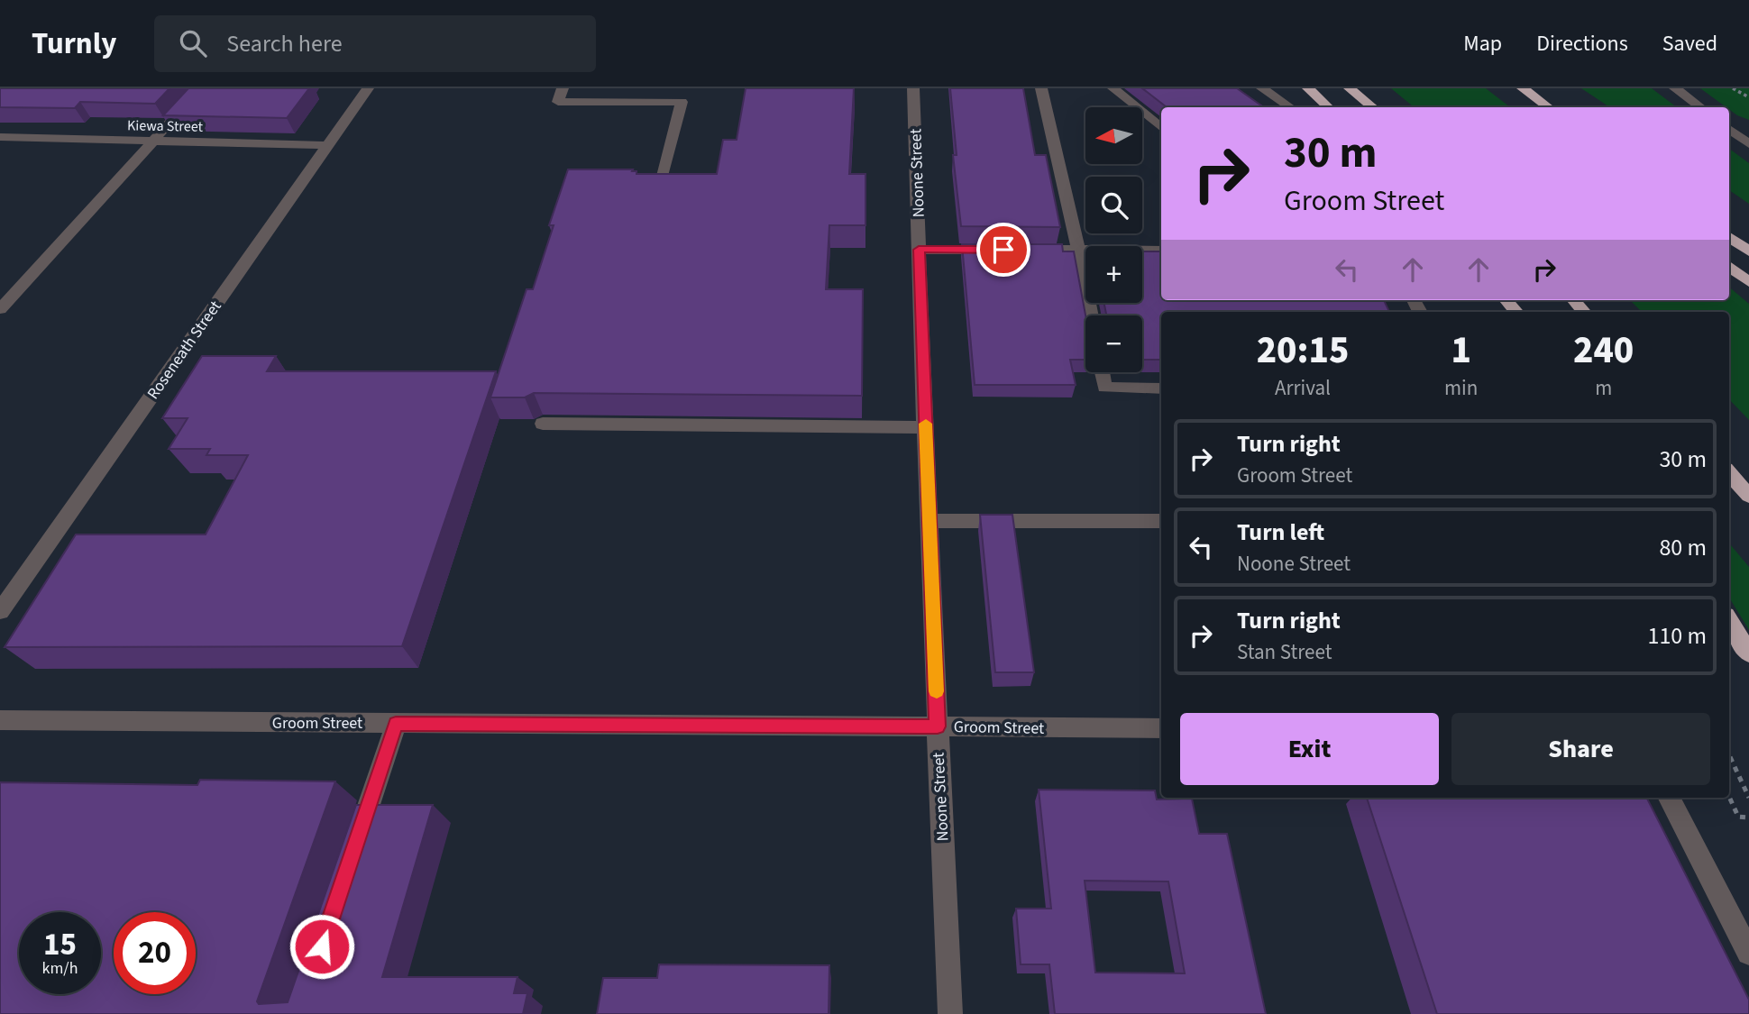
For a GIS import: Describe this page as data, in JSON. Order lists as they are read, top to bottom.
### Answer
{
  "streets": {
    "street": [
      "Kiewa Street",
      "Noone Street",
      "Roseneath Street",
      "Groom Street"
    ]
  },
  "crossings": [
    ["Kiewa Street", "Roseneath Street"],
    ["Noone Street", "Groom Street"]
  ],
  "north": "left",
  "page": {
    "header": "Turnly",
    "search": "Search here",
    "nav": ["Map", "Directions", "Saved"],
    "map_buttons": ["+", "−"],
    "turn": ["30 m", "Groom Street"],
    "eta": [
      "20:15",
      "Arrival",
      "1",
      "min",
      "240",
      "m"
    ],
    "list": [
      {
        "name": "Turn right",
        "note": "Groom Street",
        "value": "30 m"
      },
      {
        "name": "Turn left",
        "note": "Noone Street",
        "value": "80 m"
      },
      {
        "name": "Turn right",
        "note": "Stan Street",
        "value": "110 m"
      }
    ],
    "buttons": ["Exit", "Share"],
    "speed": "15 km/h",
    "limit": "20"
  }
}
